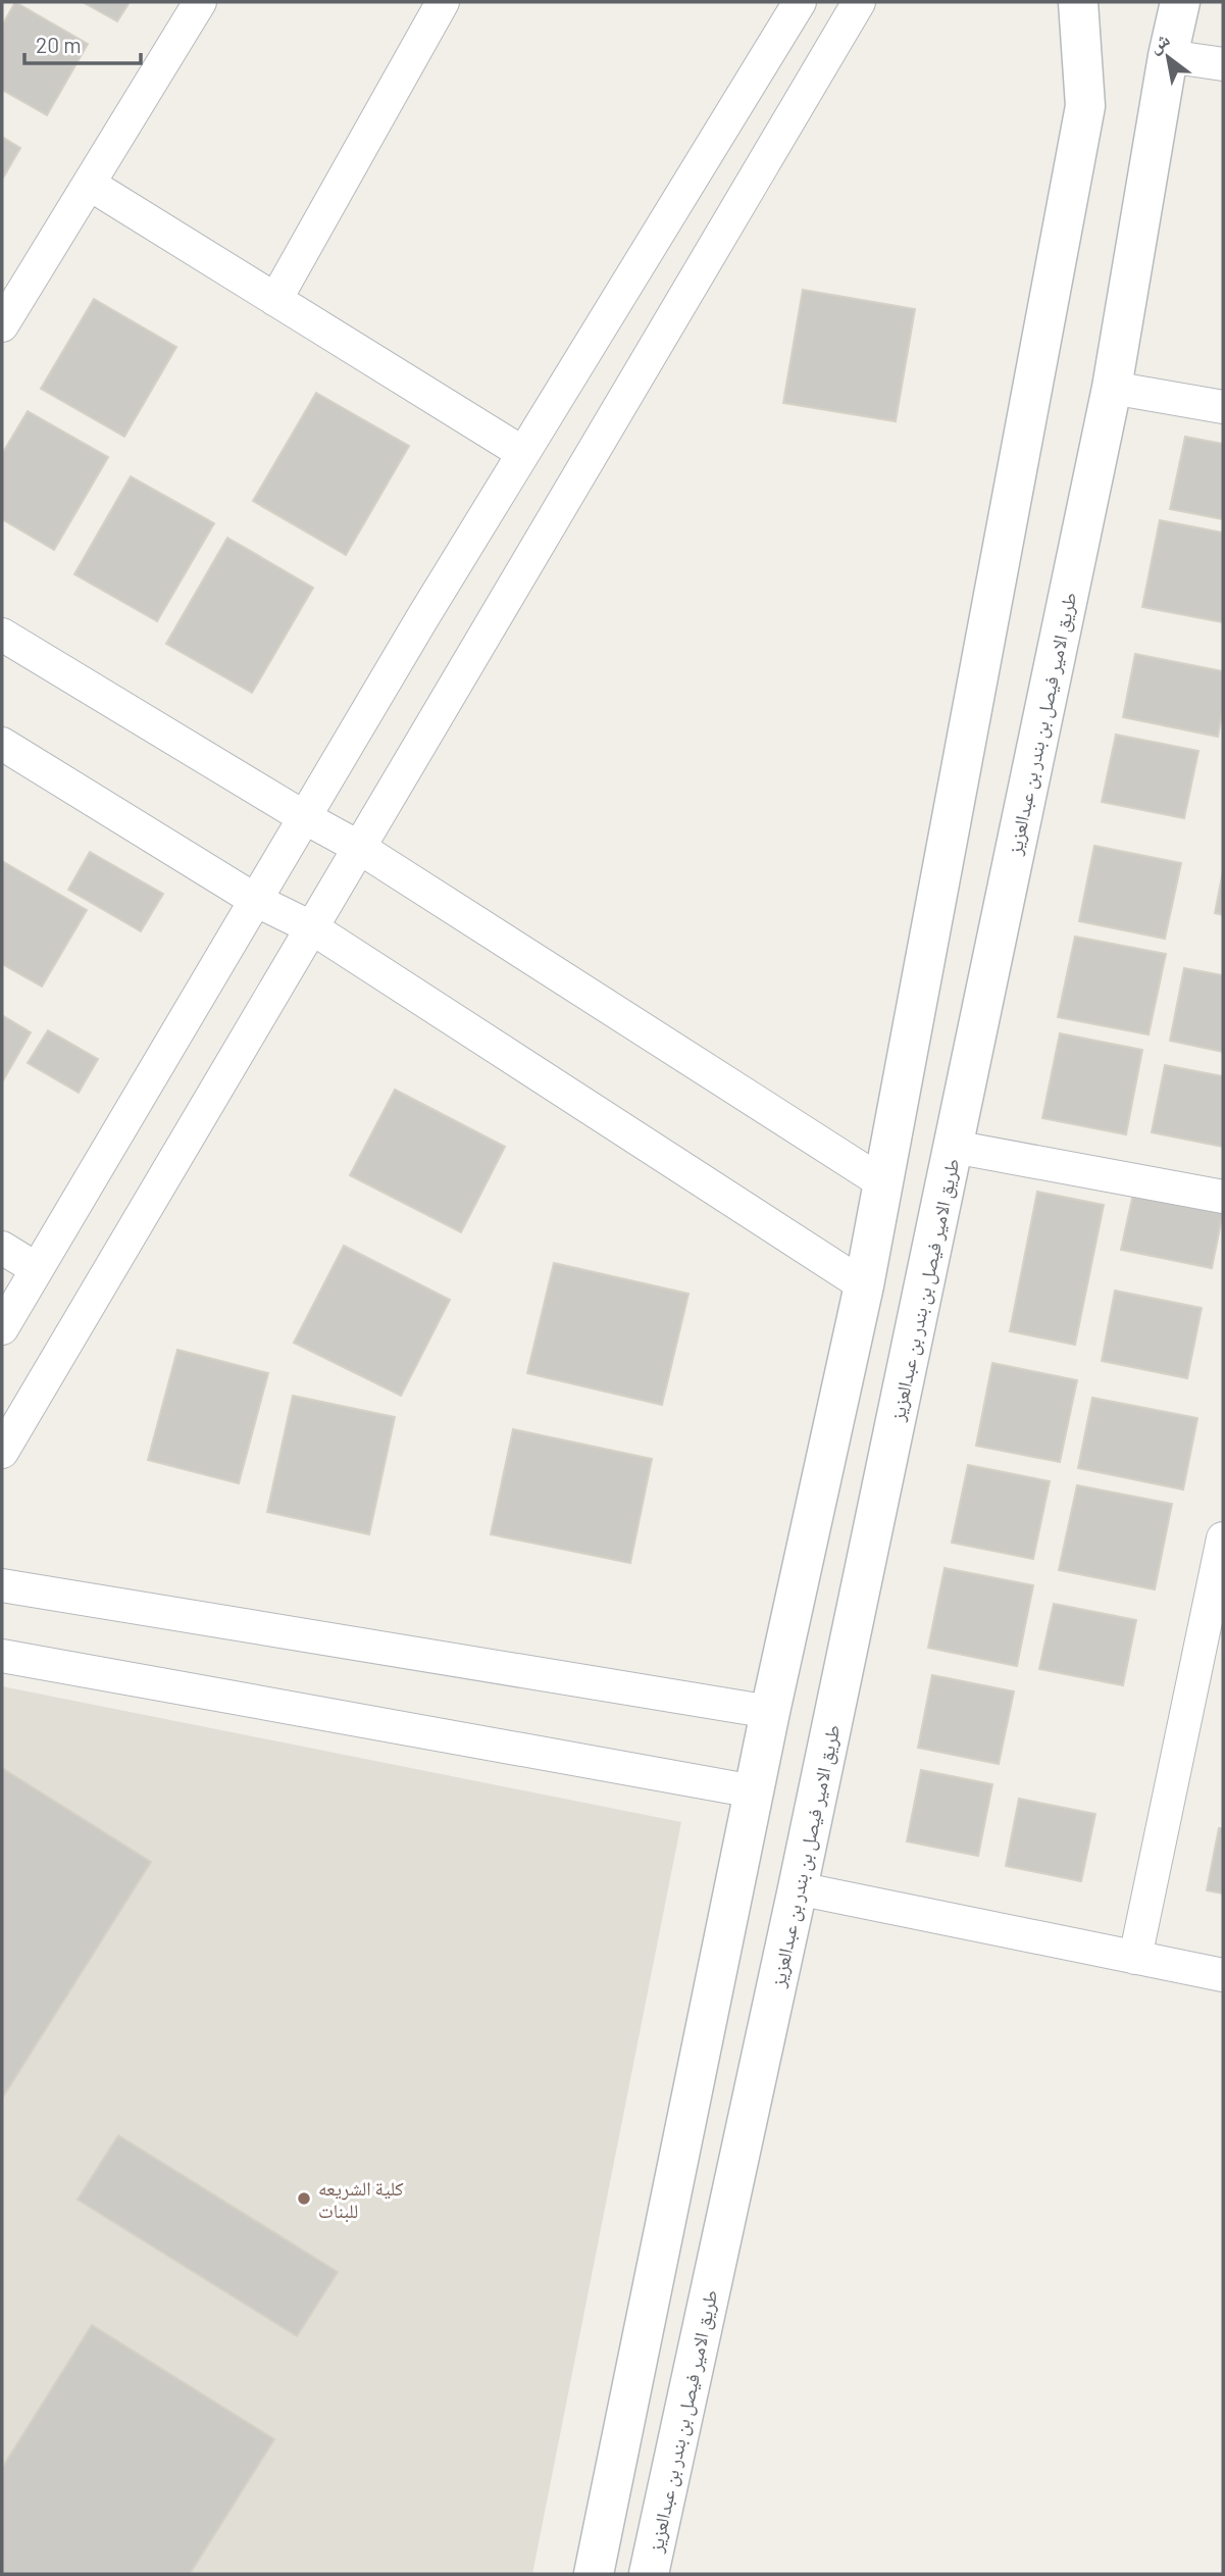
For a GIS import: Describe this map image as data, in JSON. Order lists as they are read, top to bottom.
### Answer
{
  "streets": {
    "street": ["طريق الامير فيصل بن بندر بن عبدالعزيز"]
  },
  "places": ["كلية الشريعه للبنات"],
  "scale_bar": "20 m",
  "north": "top left"
}
